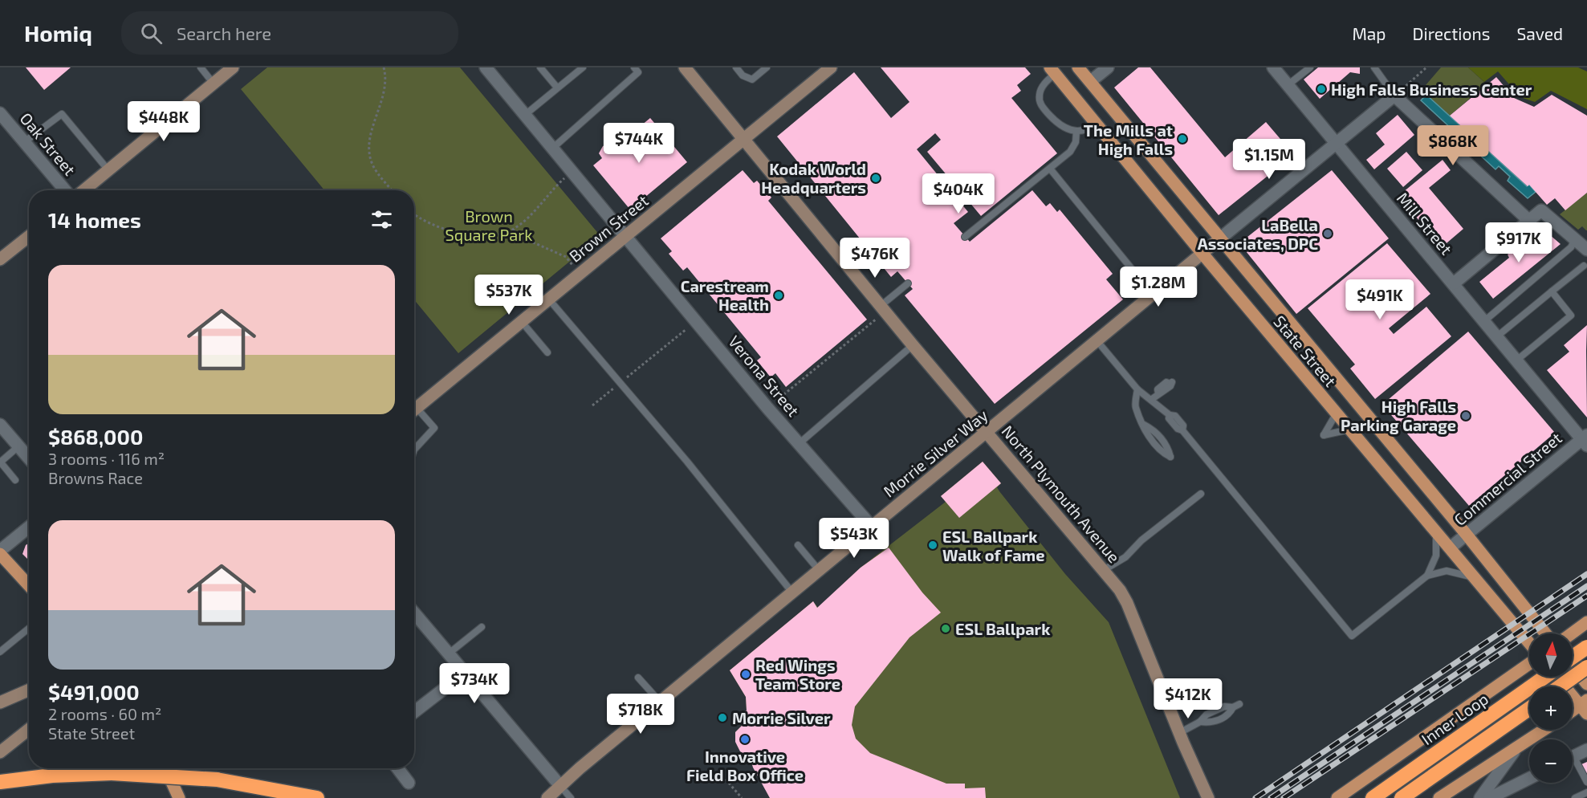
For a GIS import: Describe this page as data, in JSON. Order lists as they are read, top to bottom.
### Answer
{
  "streets": {
    "highway": ["Inner Loop"],
    "main road": [
      "Brown Street",
      "State Street",
      "Morrie Silver Way",
      "North Plymouth Avenue"
    ],
    "street": [
      "Oak Street",
      "Mill Street",
      "Verona Street",
      "Commercial Street"
    ]
  },
  "crossings": [
    ["Mill Street", "Commercial Street"],
    ["Brown Street", "Verona Street"],
    ["Brown Street", "North Plymouth Avenue"],
    ["State Street", "Morrie Silver Way"],
    ["State Street", "Commercial Street"],
    ["Verona Street", "Morrie Silver Way"],
    ["Morrie Silver Way", "North Plymouth Avenue"]
  ],
  "parks": ["Brown Square Park"],
  "places": [
    "High Falls Business Center",
    "The Mills at High Falls",
    "Kodak World Headquarters",
    "LaBella Associates, DPC",
    "Carestream Health",
    "High Falls Parking Garage",
    "ESL Ballpark Walk of Fame",
    "ESL Ballpark",
    "Red Wings Team Store",
    "Morrie Silver",
    "Innovative Field Box Office"
  ],
  "north": "top",
  "page": {
    "header": "Homiq",
    "search": "Search here",
    "nav": ["Map", "Directions", "Saved"],
    "price": [
      "$448K",
      "$744K",
      "$868K",
      "$1.15M",
      "$404K",
      "$917K",
      "$476K",
      "$1.28M",
      "$537K",
      "$491K",
      "$543K",
      "$734K",
      "$412K",
      "$718K"
    ],
    "heading": "14 homes",
    "list": [
      {
        "name": "$868,000",
        "note": "3 rooms · 116 m² · Browns Race"
      },
      {
        "name": "$491,000",
        "note": "2 rooms · 60 m² · State Street"
      }
    ],
    "map_buttons": ["+", "−"]
  }
}
